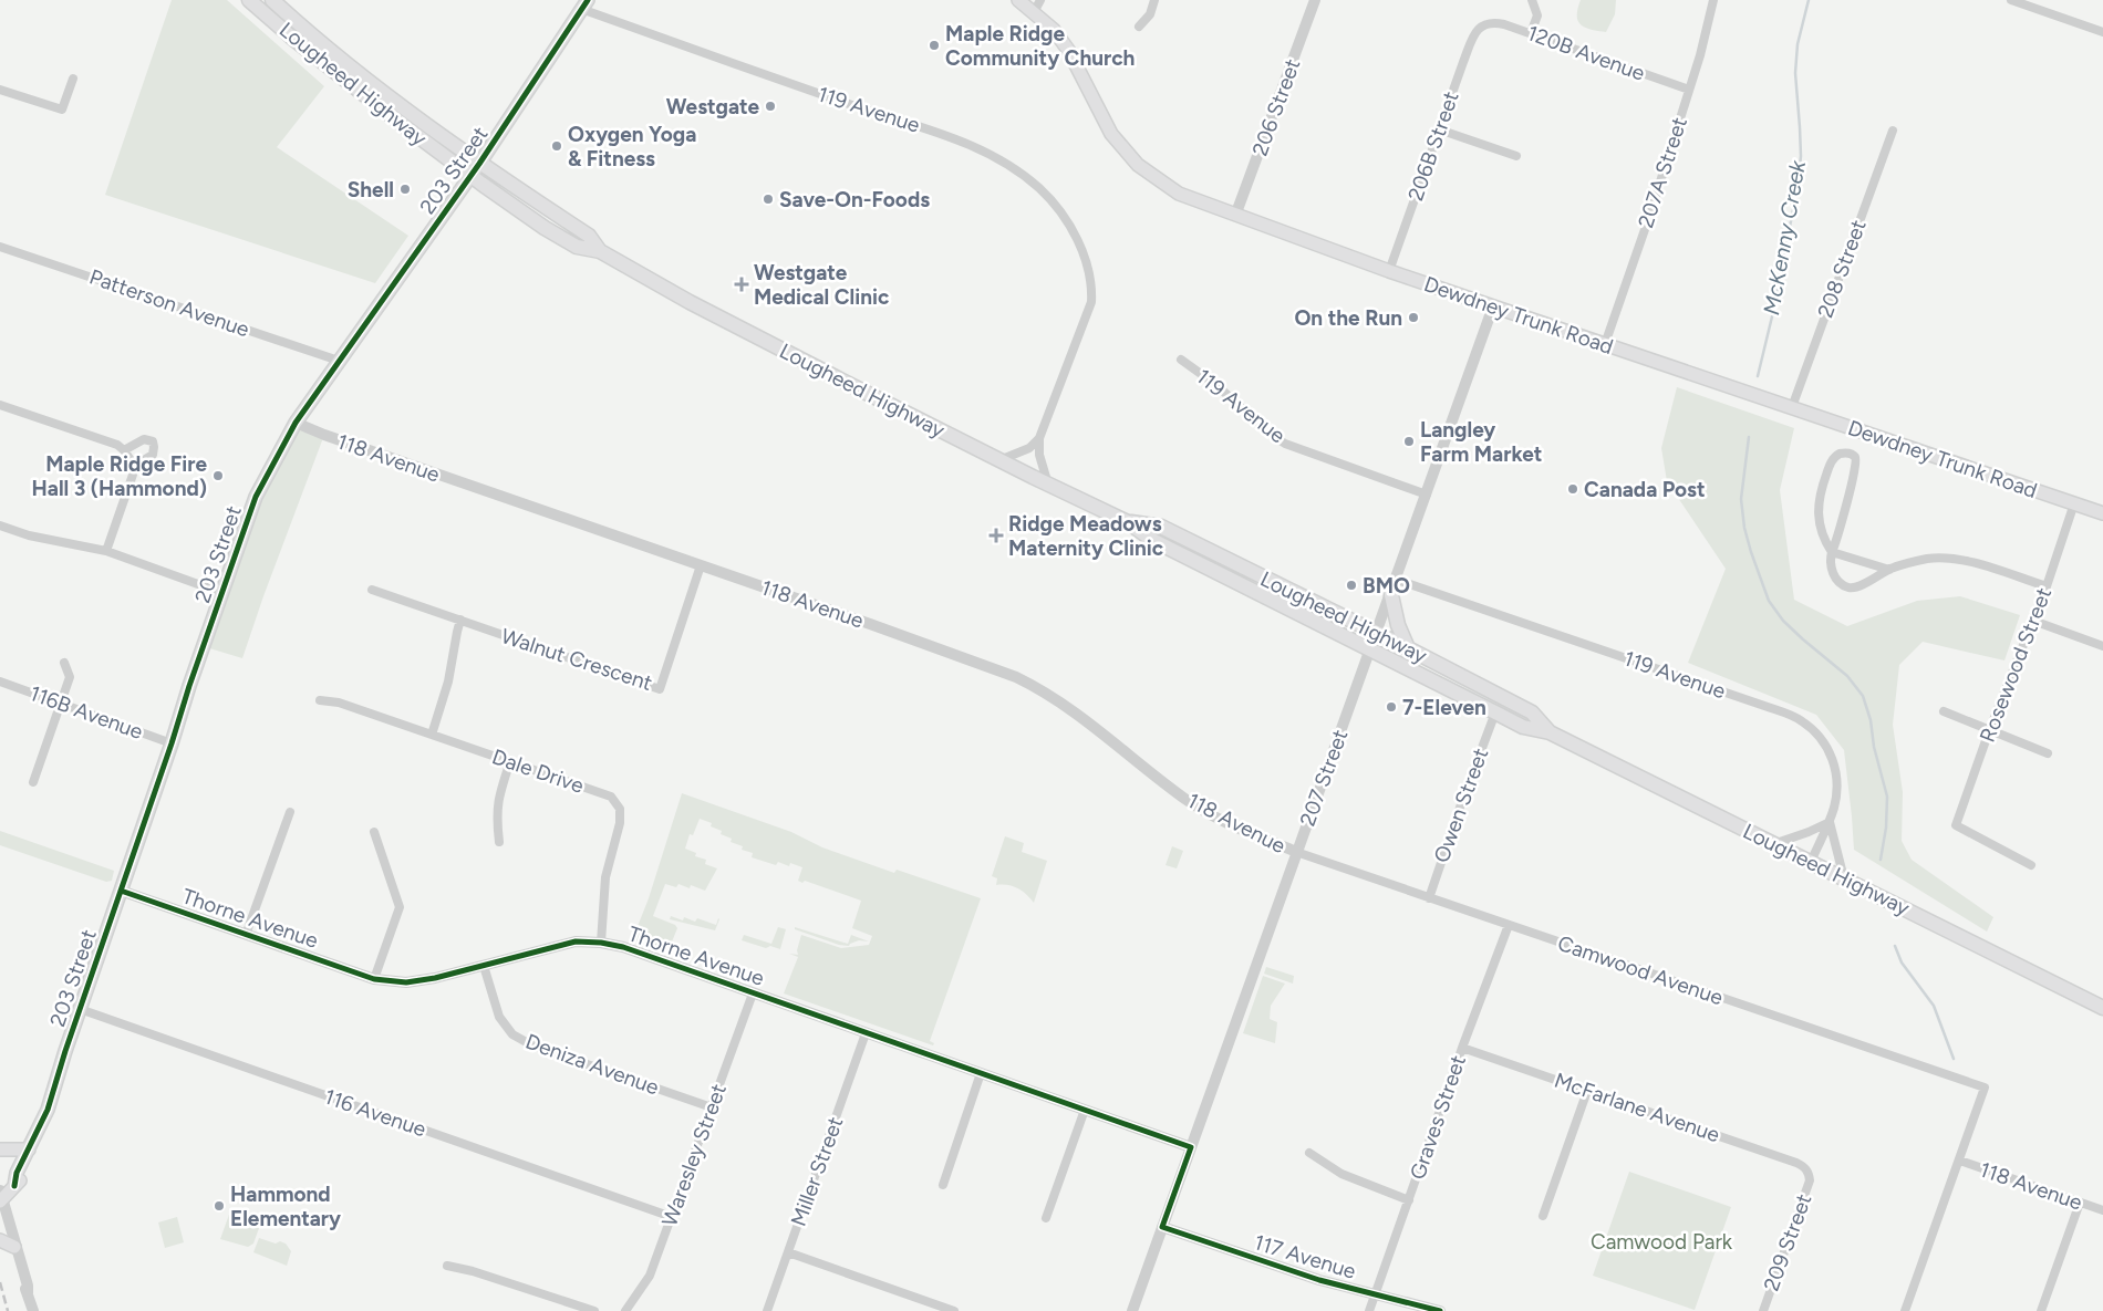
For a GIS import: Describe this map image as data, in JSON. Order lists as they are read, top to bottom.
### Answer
{
  "streets": {
    "highway": ["Lougheed Highway"],
    "main road": ["203 Street", "Dewdney Trunk Road"],
    "street": [
      "120B Avenue",
      "206 Street",
      "119 Avenue",
      "206B Street",
      "207A Street",
      "208 Street",
      "Patterson Avenue",
      "118 Avenue",
      "Walnut Crescent",
      "Rosewood Street",
      "116B Avenue",
      "Dale Drive",
      "207 Street",
      "Owen Street",
      "Thorne Avenue",
      "Camwood Avenue",
      "Deniza Avenue",
      "McFarlane Avenue",
      "116 Avenue",
      "Graves Street",
      "Waresley Street",
      "Miller Street",
      "209 Street",
      "117 Avenue"
    ]
  },
  "crossings": [
    ["120B Avenue", "206B Street"],
    ["120B Avenue", "207A Street"],
    ["Lougheed Highway", "119 Avenue"],
    ["Lougheed Highway", "203 Street"],
    ["Lougheed Highway", "207 Street"],
    ["Lougheed Highway", "Owen Street"],
    ["206 Street", "Dewdney Trunk Road"],
    ["119 Avenue", "203 Street"],
    ["119 Avenue", "207 Street"],
    ["206B Street", "Dewdney Trunk Road"],
    ["203 Street", "Patterson Avenue"],
    ["203 Street", "118 Avenue"],
    ["203 Street", "116B Avenue"],
    ["203 Street", "Thorne Avenue"],
    ["203 Street", "116 Avenue"],
    ["207A Street", "Dewdney Trunk Road"],
    ["208 Street", "Dewdney Trunk Road"],
    ["Dewdney Trunk Road", "Rosewood Street"],
    ["Dewdney Trunk Road", "207 Street"],
    ["118 Avenue", "Walnut Crescent"],
    ["118 Avenue", "207 Street"],
    ["118 Avenue", "Camwood Avenue"],
    ["Dale Drive", "Thorne Avenue"],
    ["207 Street", "Thorne Avenue"],
    ["207 Street", "Camwood Avenue"],
    ["207 Street", "117 Avenue"],
    ["Owen Street", "Camwood Avenue"],
    ["Thorne Avenue", "Deniza Avenue"],
    ["Thorne Avenue", "Waresley Street"],
    ["Thorne Avenue", "Miller Street"],
    ["Camwood Avenue", "Graves Street"],
    ["Deniza Avenue", "Waresley Street"],
    ["McFarlane Avenue", "Graves Street"],
    ["McFarlane Avenue", "209 Street"],
    ["116 Avenue", "Waresley Street"],
    ["Graves Street", "117 Avenue"]
  ],
  "water": ["McKenny Creek"],
  "parks": ["Camwood Park"],
  "places": {
    "other": [
      "Maple Ridge Community Church",
      "Westgate",
      "Oxygen Yoga & Fitness",
      "Shell",
      "Save-On-Foods",
      "On the Run",
      "Langley Farm Market",
      "Maple Ridge Fire Hall 3 (Hammond)",
      "Canada Post",
      "BMO",
      "7-Eleven",
      "Hammond Elementary"
    ],
    "health": ["Westgate Medical Clinic", "Ridge Meadows Maternity Clinic"]
  }
}
